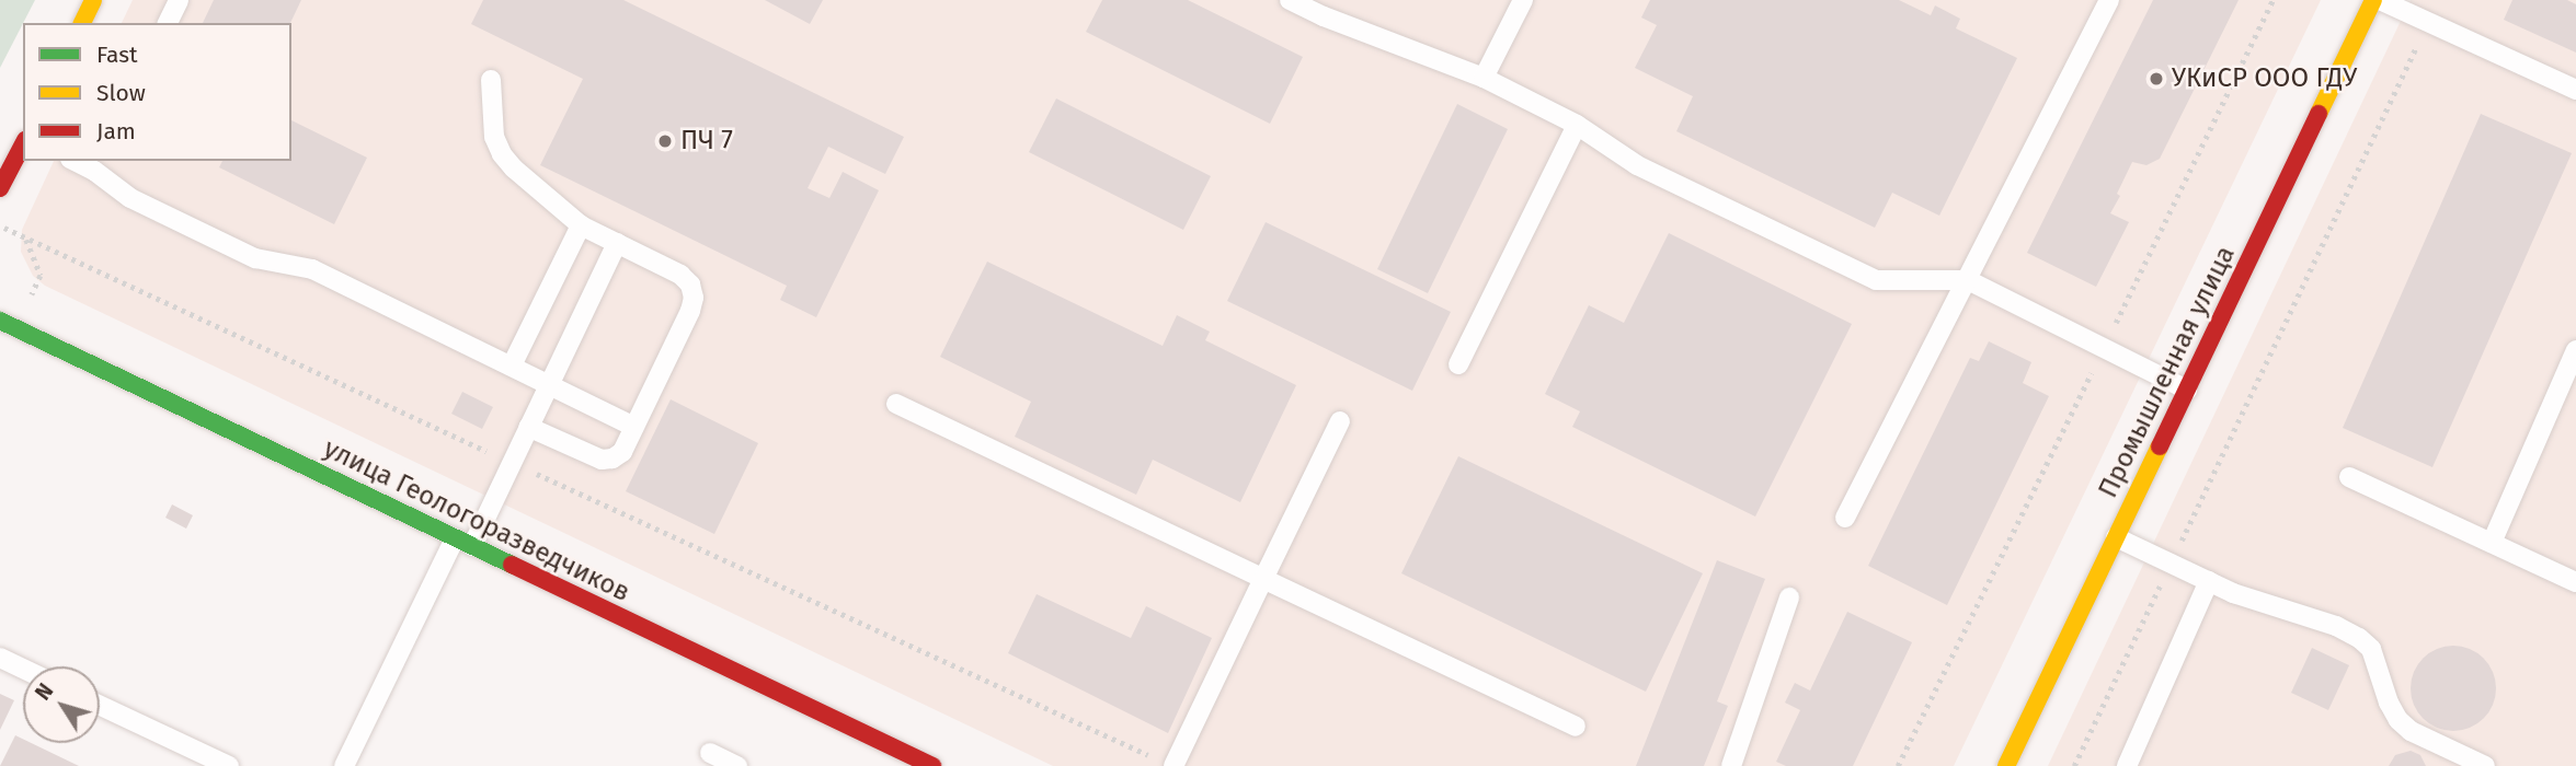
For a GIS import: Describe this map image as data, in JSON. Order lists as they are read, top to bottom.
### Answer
{
  "streets": {
    "main road": ["Промышленная улица", "улица Геологоразведчиков"]
  },
  "places": ["УКиСР ООО ГДУ", "ПЧ 7"],
  "legend": ["Fast", "Slow", "Jam"],
  "north": "top left"
}
